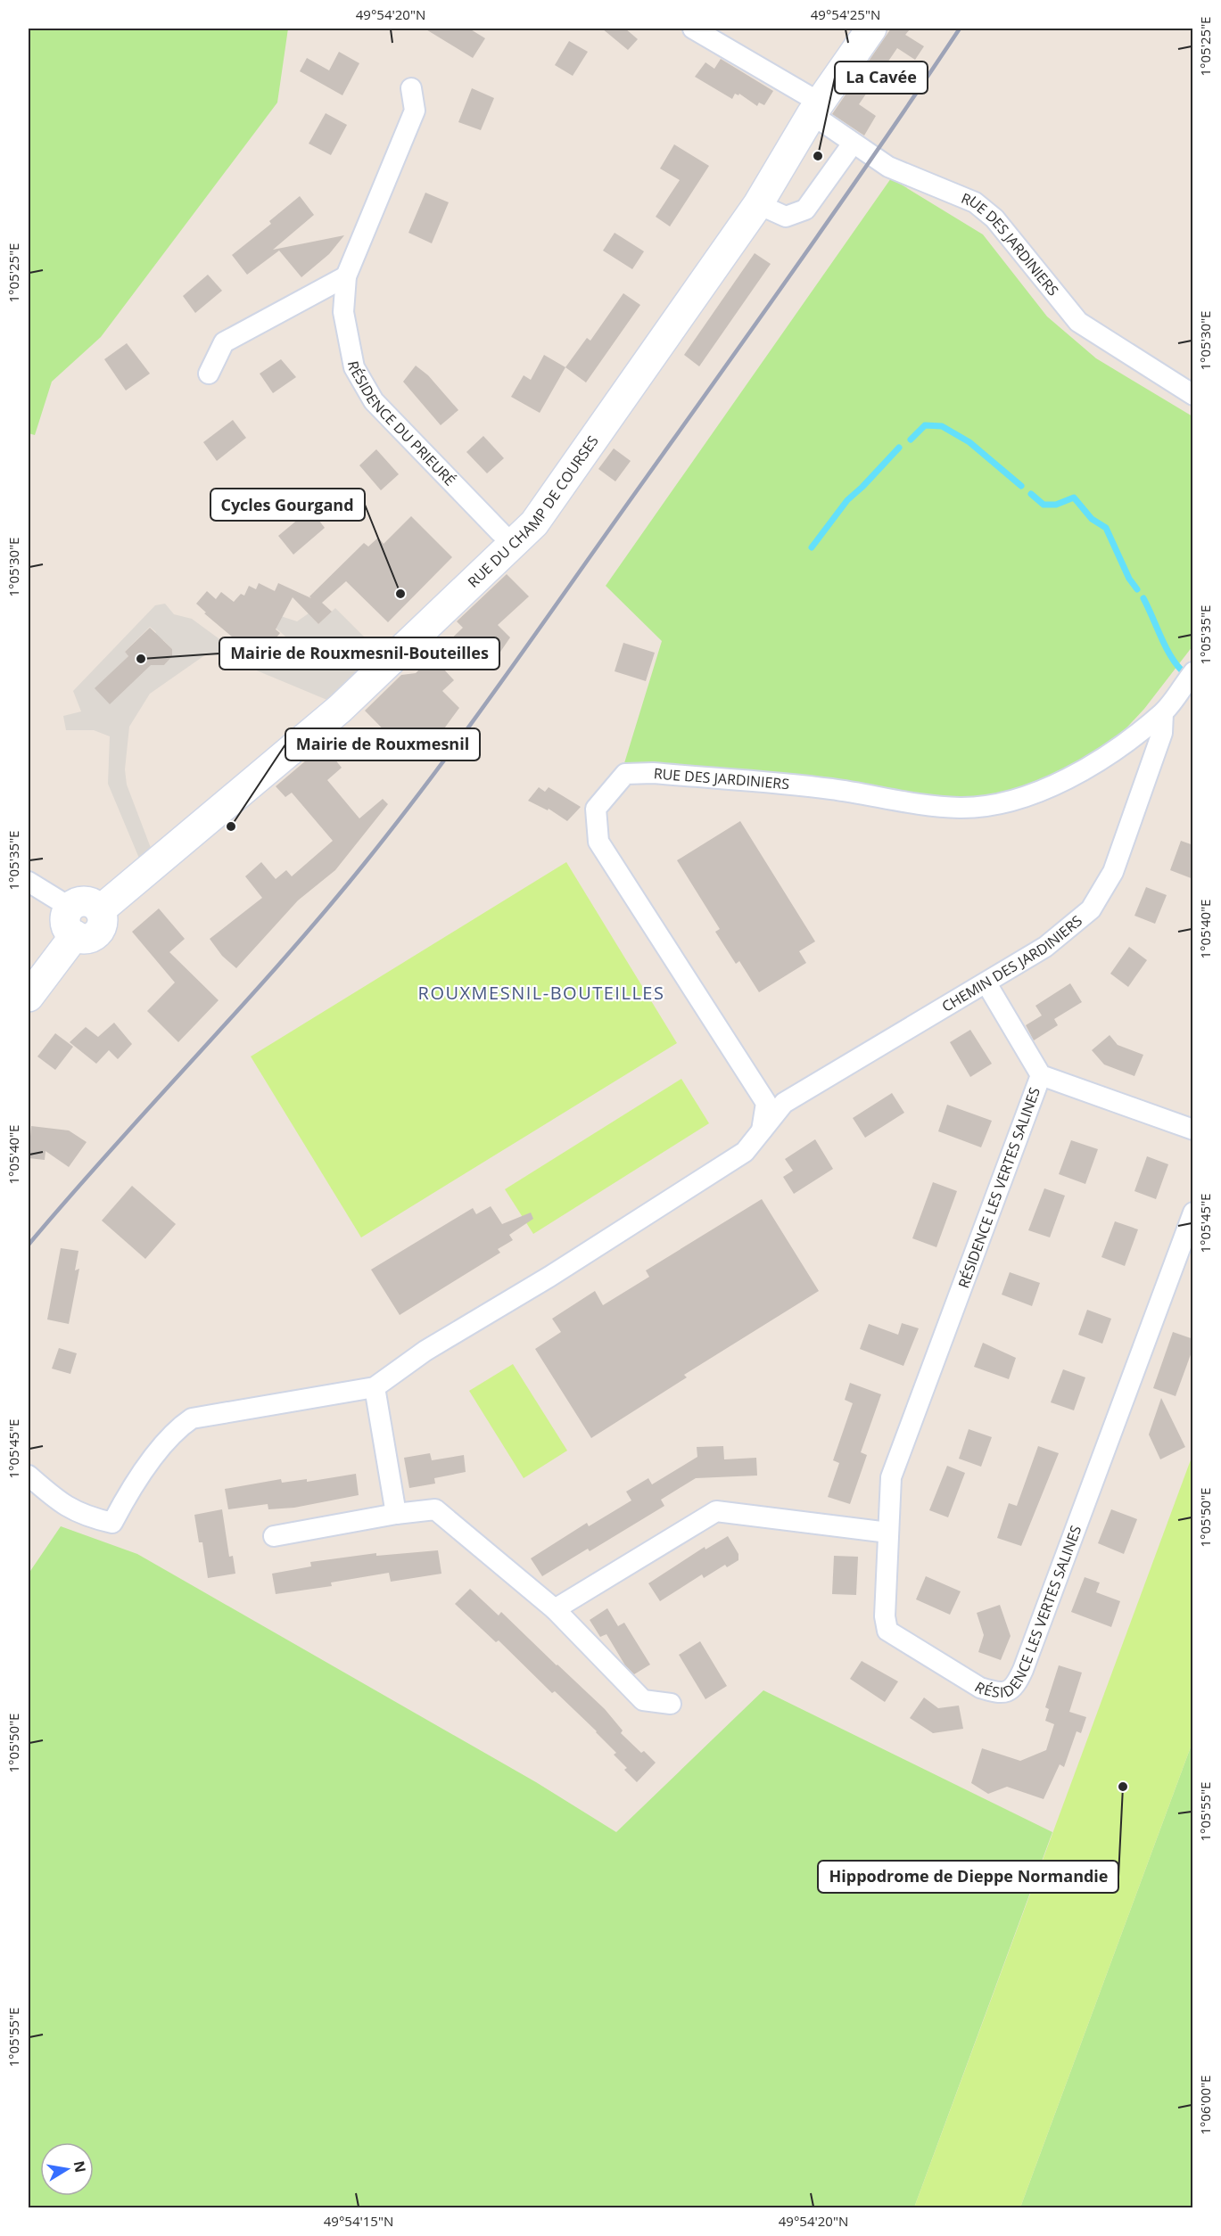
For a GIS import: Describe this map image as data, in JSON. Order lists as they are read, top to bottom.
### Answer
{
  "streets": {
    "main road": ["RUE DU CHAMP DE COURSES"],
    "street": [
      "RUE DES JARDINIERS",
      "RÉSIDENCE DU PRIEURÉ",
      "CHEMIN DES JARDINIERS",
      "RÉSIDENCE LES VERTES SALINES"
    ]
  },
  "crossings": [
    ["RUE DES JARDINIERS", "RUE DU CHAMP DE COURSES"],
    ["RUE DES JARDINIERS", "CHEMIN DES JARDINIERS"],
    ["RÉSIDENCE DU PRIEURÉ", "RUE DU CHAMP DE COURSES"],
    ["CHEMIN DES JARDINIERS", "RÉSIDENCE LES VERTES SALINES"]
  ],
  "districts": ["ROUXMESNIL-BOUTEILLES"],
  "places": [
    "La Cavée",
    "Cycles Gourgand",
    "Mairie de Rouxmesnil-Bouteilles",
    "Mairie de Rouxmesnil",
    "Hippodrome de Dieppe Normandie"
  ],
  "north": "right",
  "coordinates": [
    "49°54'20\"N",
    "49°54'25\"N",
    "1°05'25\"E",
    "1°05'30\"E",
    "1°05'35\"E",
    "1°05'40\"E",
    "1°05'45\"E",
    "1°05'50\"E",
    "1°05'55\"E",
    "1°06'00\"E",
    "49°54'15\"N"
  ]
}
